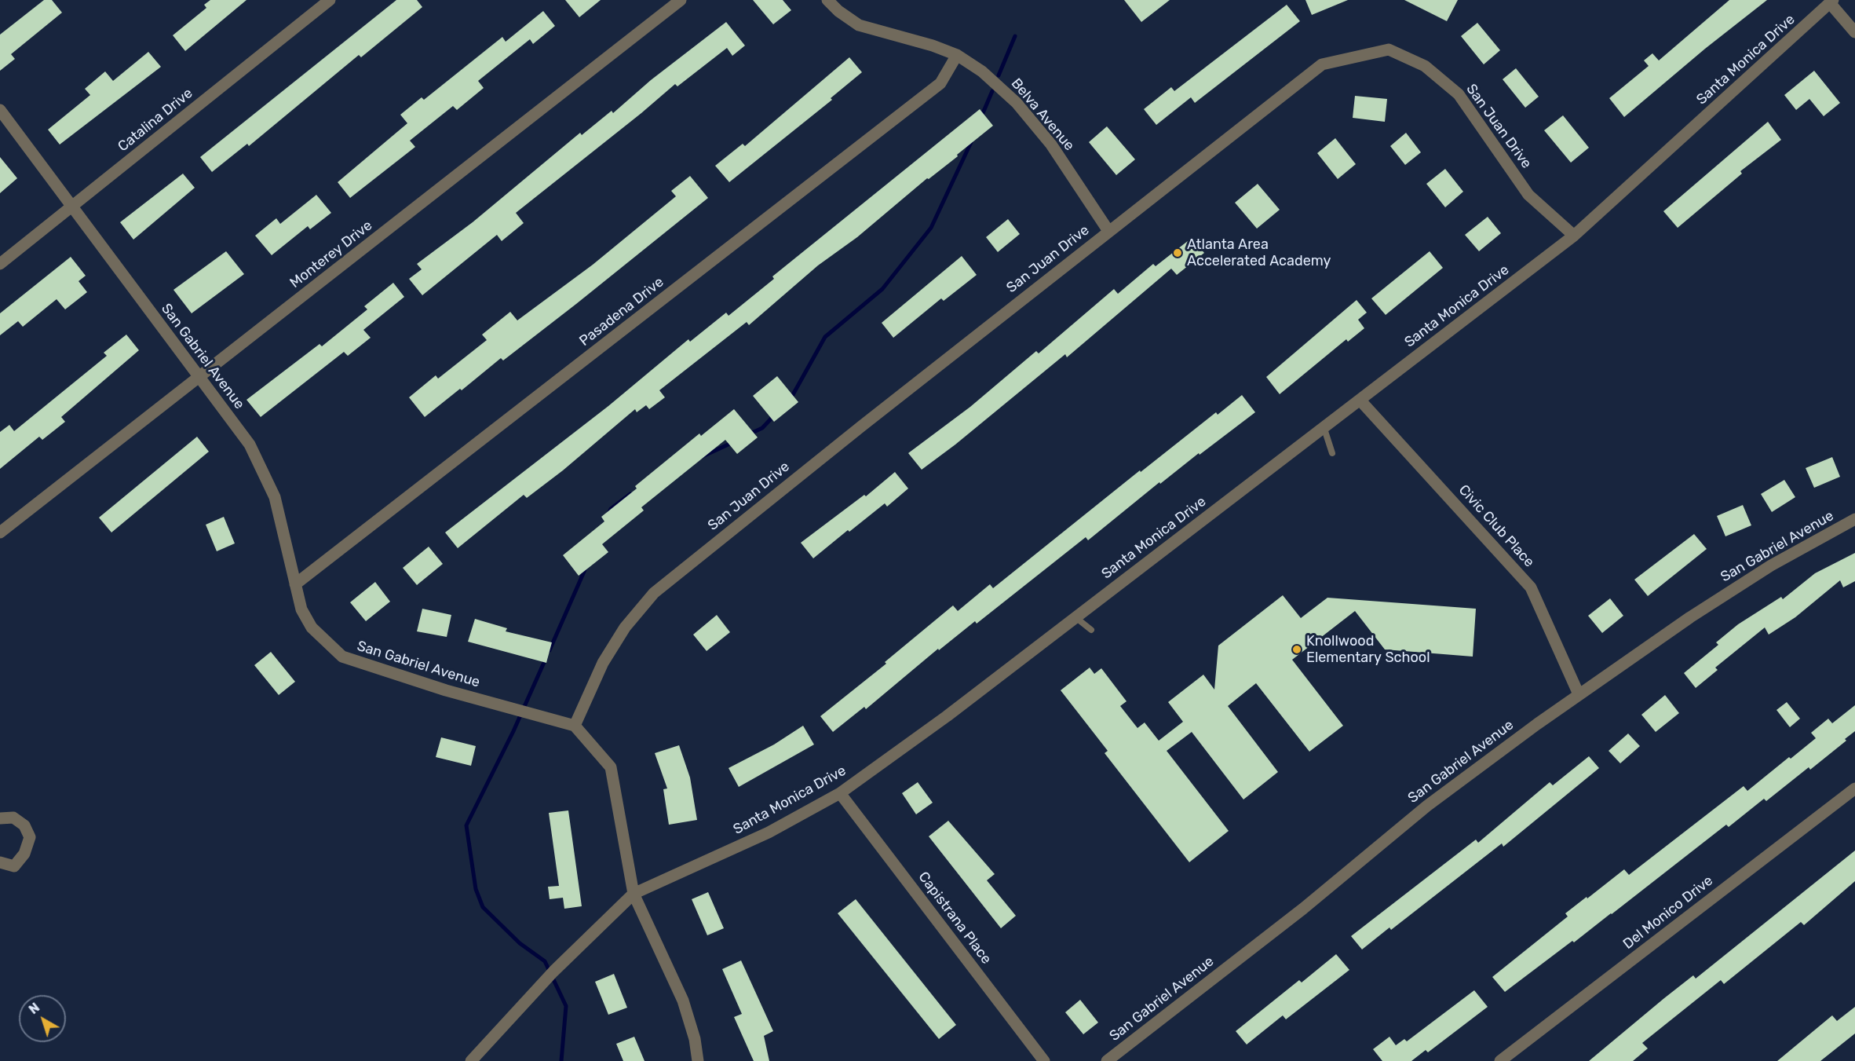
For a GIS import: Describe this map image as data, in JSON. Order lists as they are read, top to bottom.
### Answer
{
  "streets": {
    "street": [
      "Santa Monica Drive",
      "Belva Avenue",
      "Catalina Drive",
      "San Juan Drive",
      "Monterey Drive",
      "Pasadena Drive",
      "San Gabriel Avenue",
      "Civic Club Place",
      "Del Monico Drive",
      "Capistrana Place"
    ]
  },
  "crossings": [
    ["Santa Monica Drive", "San Juan Drive"],
    ["Santa Monica Drive", "Civic Club Place"],
    ["Santa Monica Drive", "Capistrana Place"],
    ["Belva Avenue", "San Juan Drive"],
    ["Belva Avenue", "Pasadena Drive"],
    ["Catalina Drive", "San Gabriel Avenue"],
    ["San Juan Drive", "San Gabriel Avenue"],
    ["Monterey Drive", "San Gabriel Avenue"],
    ["Pasadena Drive", "San Gabriel Avenue"],
    ["San Gabriel Avenue", "Civic Club Place"]
  ],
  "places": ["Atlanta Area Accelerated Academy", "Knollwood Elementary School"],
  "north": "top left"
}
